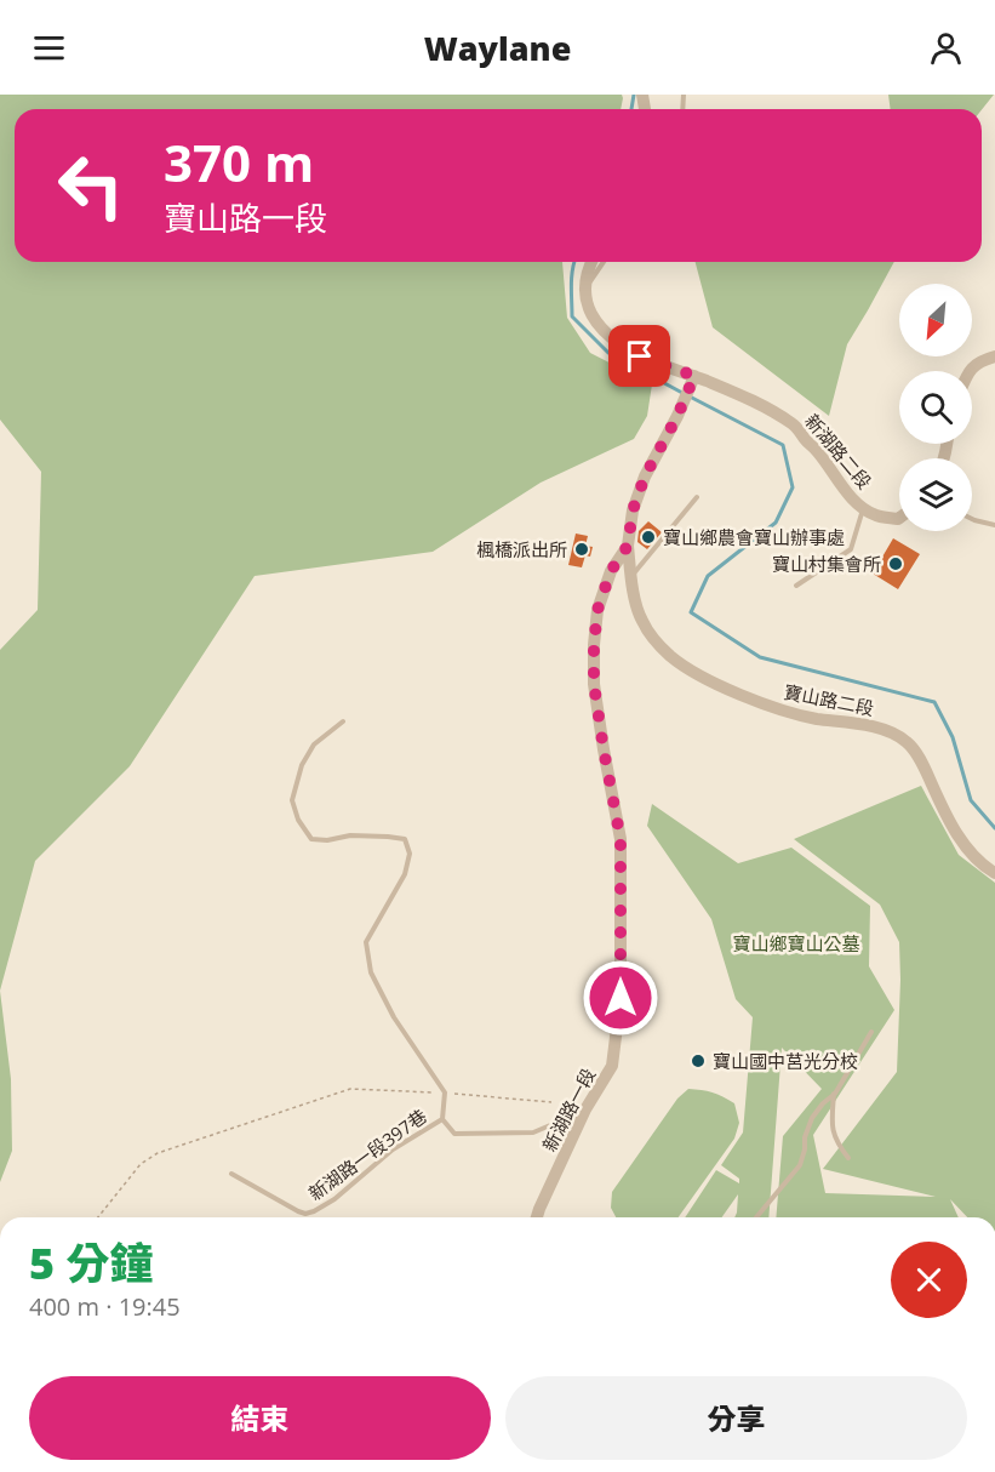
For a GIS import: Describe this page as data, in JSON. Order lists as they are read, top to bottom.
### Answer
{
  "streets": {
    "street": ["新湖路二段", "寶山路二段", "新湖路一段"],
    "lane": ["新湖路一段397巷"]
  },
  "crossings": [
    ["新湖路二段", "新湖路一段"],
    ["寶山路二段", "新湖路一段"],
    ["新湖路一段", "新湖路一段397巷"]
  ],
  "parks": ["寶山鄉寶山公墓"],
  "places": [
    "寶山鄉農會寶山辦事處",
    "楓橋派出所",
    "寶山村集會所",
    "寶山國中莒光分校"
  ],
  "north": "bottom left",
  "page": {
    "header": "Waylane",
    "turn": ["370 m", "寶山路一段"],
    "heading": ["5 分鐘", "400 m · 19:45"],
    "buttons": ["結束", "分享"]
  }
}
